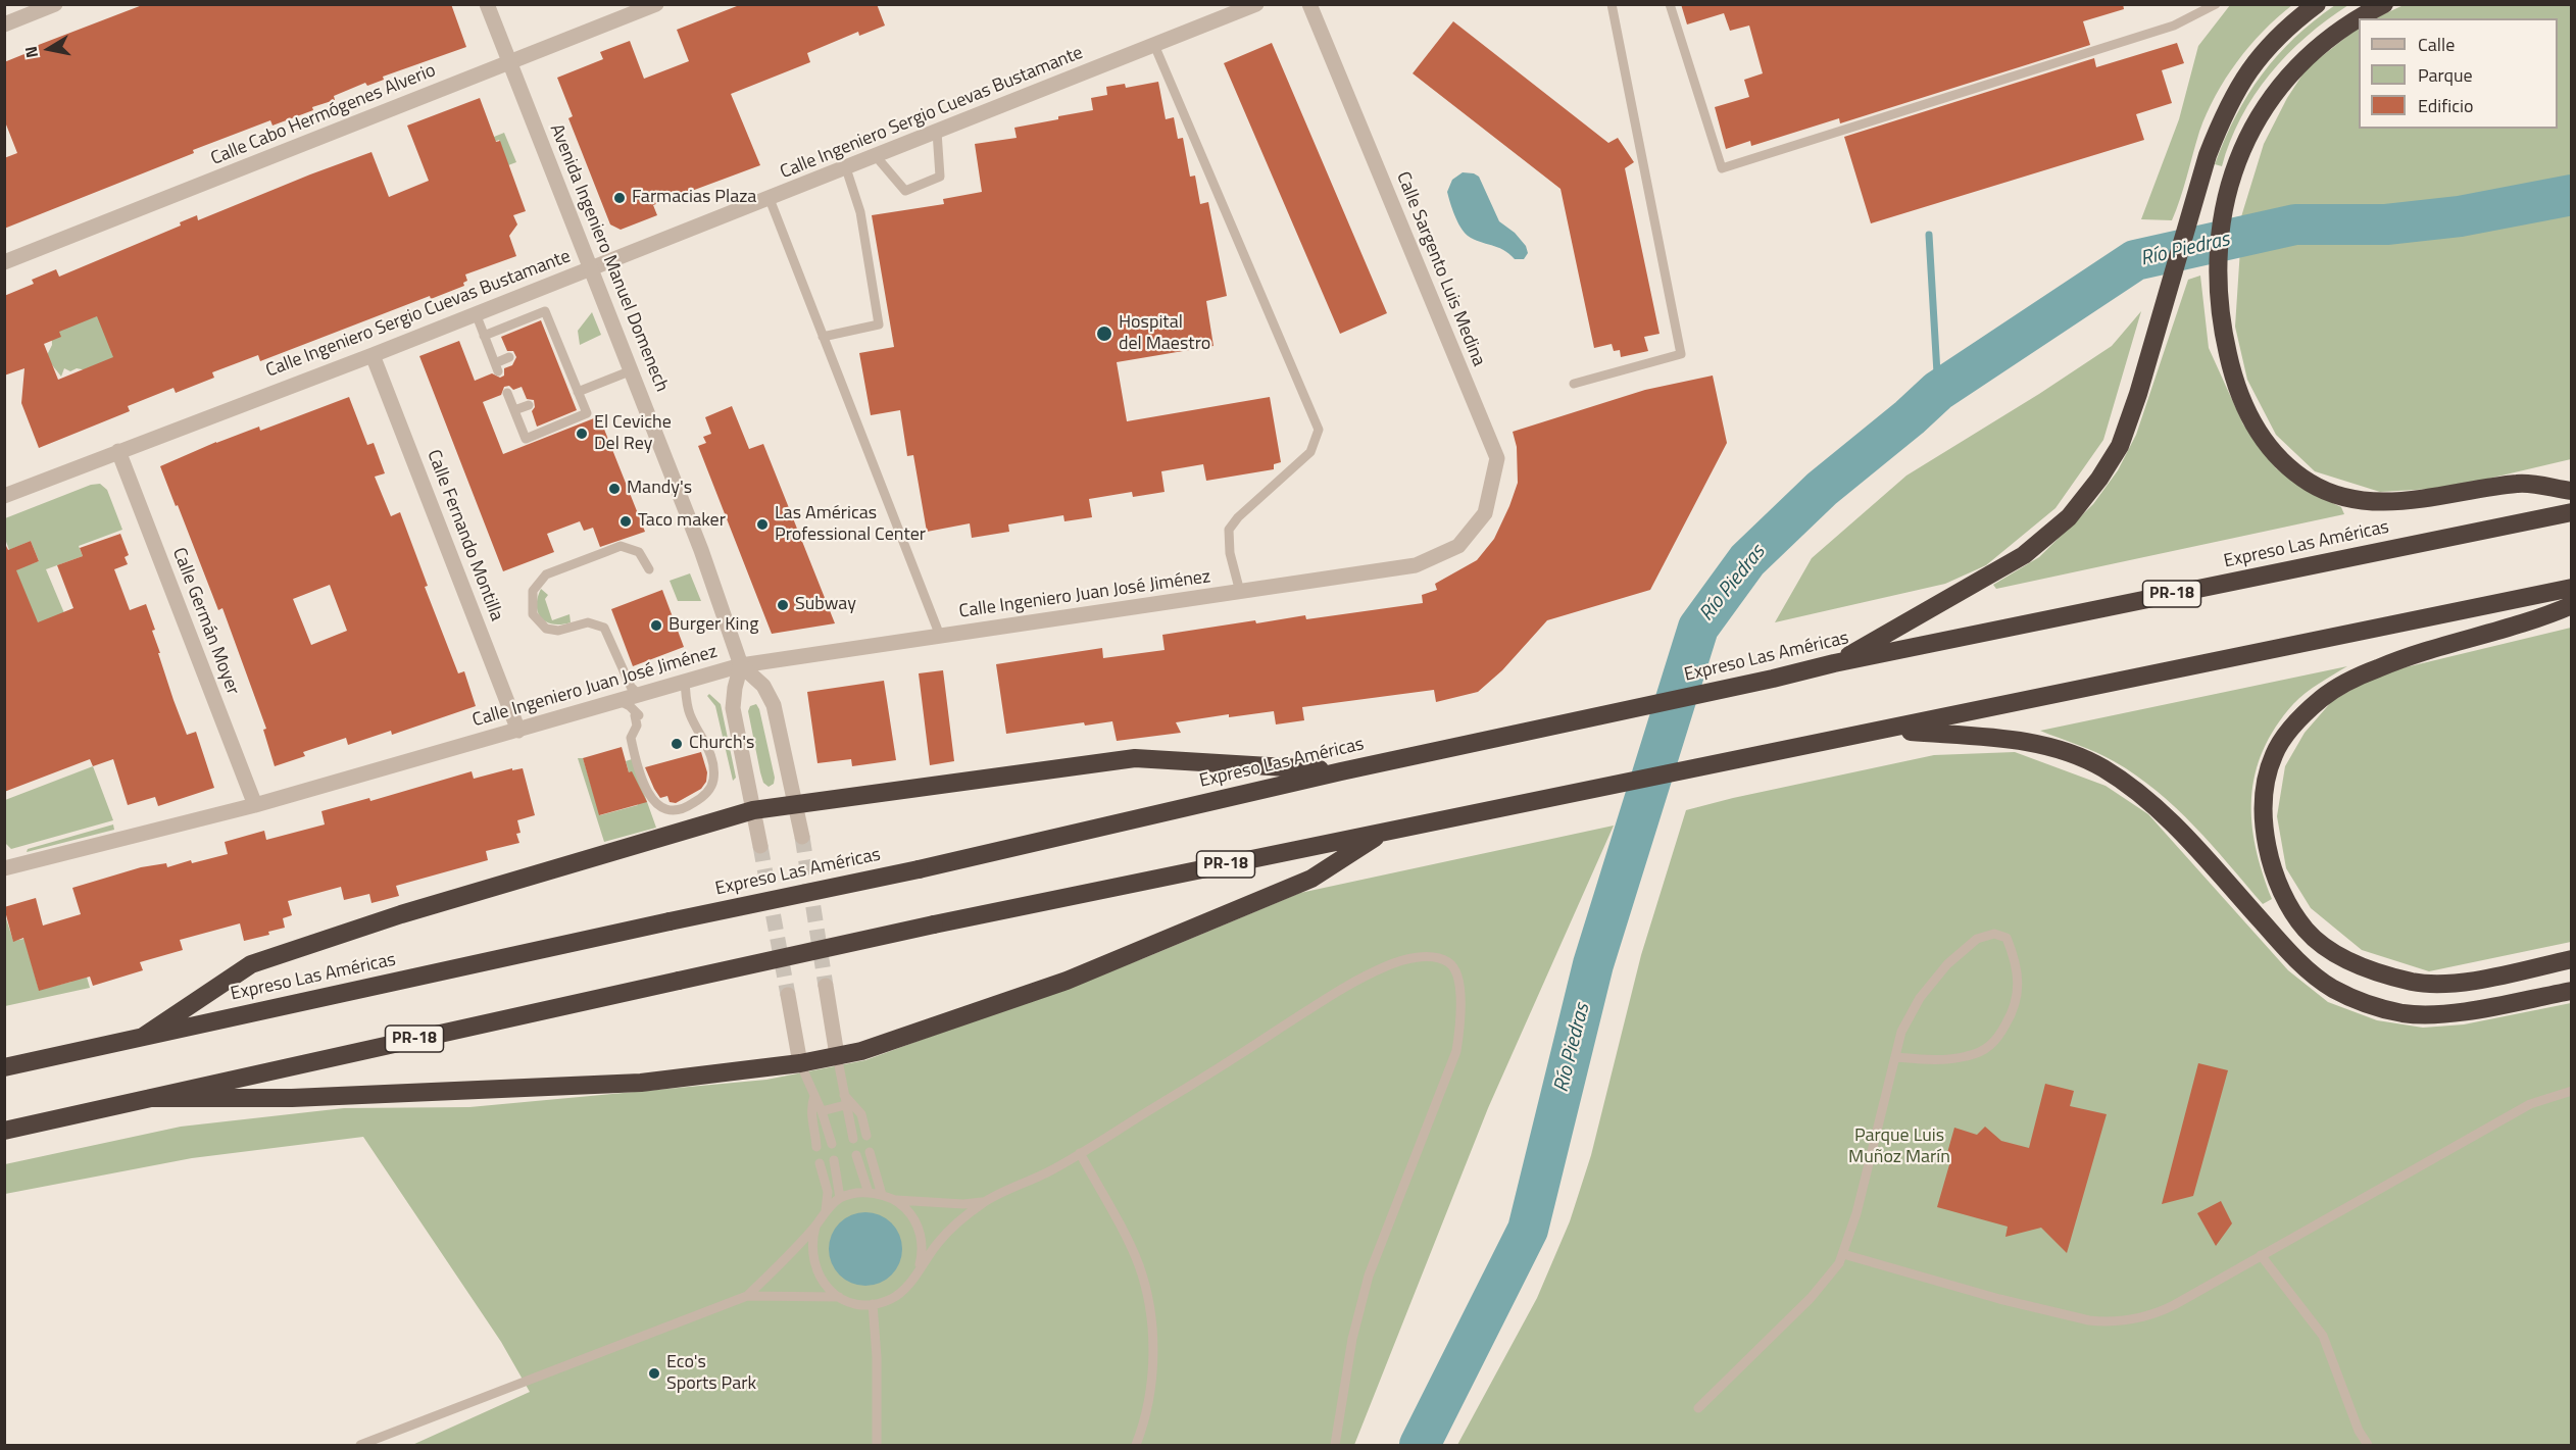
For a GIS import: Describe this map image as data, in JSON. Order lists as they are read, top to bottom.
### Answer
{
  "streets": {
    "highway": ["Expreso Las Américas", "PR-18"],
    "street": [
      "Calle Ingeniero Sergio Cuevas Bustamante",
      "Calle Cabo Hermógenes Alverio",
      "Avenida Ingeniero Manuel Domenech",
      "Calle Sargento Luis Medina",
      "Calle Fernando Montilla",
      "Calle Ingeniero Juan José Jiménez",
      "Calle Germán Moyer"
    ]
  },
  "crossings": [
    ["Calle Ingeniero Sergio Cuevas Bustamante", "Avenida Ingeniero Manuel Domenech"],
    ["Calle Ingeniero Sergio Cuevas Bustamante", "Calle Fernando Montilla"],
    ["Calle Ingeniero Sergio Cuevas Bustamante", "Calle Germán Moyer"],
    ["Calle Cabo Hermógenes Alverio", "Avenida Ingeniero Manuel Domenech"],
    ["Avenida Ingeniero Manuel Domenech", "Calle Ingeniero Juan José Jiménez"],
    ["Calle Sargento Luis Medina", "Calle Ingeniero Juan José Jiménez"],
    ["Calle Fernando Montilla", "Calle Ingeniero Juan José Jiménez"],
    ["Calle Ingeniero Juan José Jiménez", "Calle Germán Moyer"]
  ],
  "water": ["Río Piedras"],
  "parks": ["Parque Luis Muñoz Marín"],
  "places": [
    "Farmacias Plaza",
    "Hospital del Maestro",
    "El Ceviche Del Rey",
    "Mandy's",
    "Taco maker",
    "Las Américas Professional Center",
    "Subway",
    "Burger King",
    "Church's",
    "Eco's Sports Park"
  ],
  "legend": ["Calle", "Parque", "Edificio"],
  "north": "left"
}
